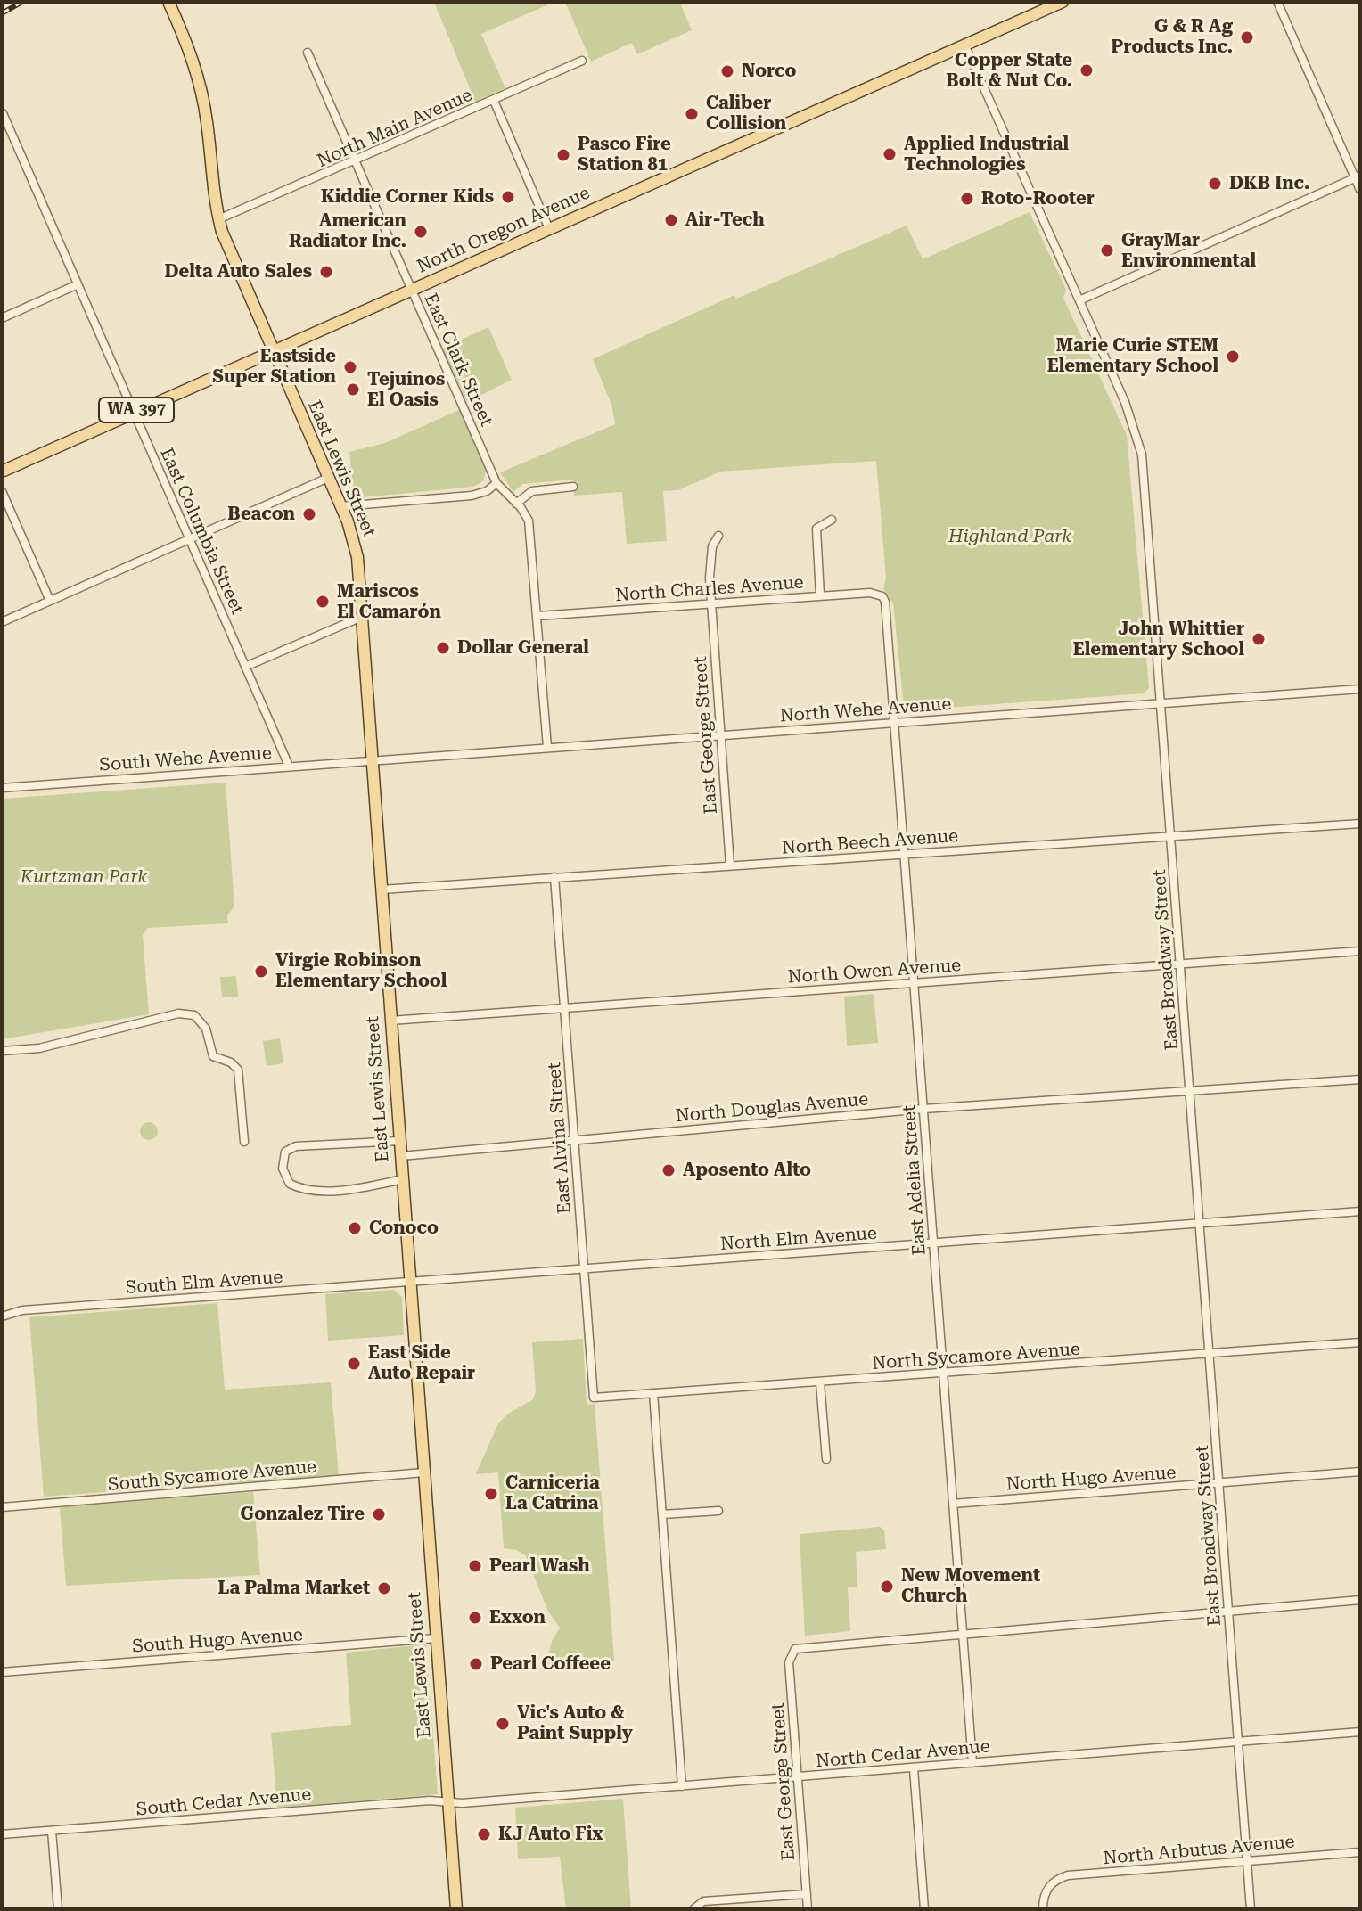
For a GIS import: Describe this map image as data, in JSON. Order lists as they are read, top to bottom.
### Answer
{
  "streets": {
    "main road": ["North Oregon Avenue", "WA 397", "East Lewis Street"],
    "street": [
      "North Main Avenue",
      "East Clark Street",
      "East Columbia Street",
      "North Charles Avenue",
      "North Wehe Avenue",
      "East George Street",
      "South Wehe Avenue",
      "North Beech Avenue",
      "East Broadway Street",
      "North Owen Avenue",
      "North Douglas Avenue",
      "East Alvina Street",
      "East Adelia Street",
      "North Elm Avenue",
      "South Elm Avenue",
      "North Sycamore Avenue",
      "South Sycamore Avenue",
      "North Hugo Avenue",
      "South Hugo Avenue",
      "North Cedar Avenue",
      "South Cedar Avenue",
      "North Arbutus Avenue"
    ]
  },
  "crossings": [
    ["North Main Avenue", "East Clark Street"],
    ["North Main Avenue", "East Lewis Street"],
    ["North Oregon Avenue", "East Clark Street"],
    ["North Oregon Avenue", "WA 397"],
    ["North Oregon Avenue", "East Lewis Street"],
    ["North Oregon Avenue", "East Broadway Street"],
    ["WA 397", "East Lewis Street"],
    ["WA 397", "East Columbia Street"],
    ["East Lewis Street", "North Wehe Avenue"],
    ["East Lewis Street", "South Wehe Avenue"],
    ["East Lewis Street", "North Beech Avenue"],
    ["East Lewis Street", "North Owen Avenue"],
    ["East Lewis Street", "North Douglas Avenue"],
    ["East Lewis Street", "North Elm Avenue"],
    ["East Lewis Street", "South Elm Avenue"],
    ["East Lewis Street", "South Sycamore Avenue"],
    ["East Lewis Street", "South Hugo Avenue"],
    ["East Lewis Street", "North Cedar Avenue"],
    ["East Lewis Street", "South Cedar Avenue"],
    ["East Columbia Street", "South Wehe Avenue"],
    ["North Charles Avenue", "East George Street"],
    ["North Charles Avenue", "East Adelia Street"],
    ["North Wehe Avenue", "East George Street"],
    ["North Wehe Avenue", "South Wehe Avenue"],
    ["North Wehe Avenue", "East Broadway Street"],
    ["North Wehe Avenue", "East Adelia Street"],
    ["East George Street", "North Beech Avenue"],
    ["East George Street", "East Adelia Street"],
    ["East George Street", "North Cedar Avenue"],
    ["North Beech Avenue", "East Broadway Street"],
    ["North Beech Avenue", "East Alvina Street"],
    ["North Beech Avenue", "East Adelia Street"],
    ["East Broadway Street", "North Owen Avenue"],
    ["East Broadway Street", "North Douglas Avenue"],
    ["East Broadway Street", "North Elm Avenue"],
    ["East Broadway Street", "North Sycamore Avenue"],
    ["East Broadway Street", "North Hugo Avenue"],
    ["East Broadway Street", "North Cedar Avenue"],
    ["East Broadway Street", "North Arbutus Avenue"],
    ["North Owen Avenue", "East Alvina Street"],
    ["North Owen Avenue", "East Adelia Street"],
    ["North Douglas Avenue", "East Alvina Street"],
    ["North Douglas Avenue", "East Adelia Street"],
    ["East Alvina Street", "North Elm Avenue"],
    ["East Alvina Street", "North Sycamore Avenue"],
    ["East Adelia Street", "North Elm Avenue"],
    ["East Adelia Street", "North Sycamore Avenue"],
    ["East Adelia Street", "North Hugo Avenue"],
    ["East Adelia Street", "North Cedar Avenue"],
    ["North Elm Avenue", "South Elm Avenue"],
    ["North Cedar Avenue", "South Cedar Avenue"]
  ],
  "parks": ["Highland Park", "Kurtzman Park"],
  "places": [
    "G & R Ag Products Inc.",
    "Copper State Bolt & Nut Co.",
    "Norco",
    "Caliber Collision",
    "Applied Industrial Technologies",
    "Pasco Fire Station 81",
    "DKB Inc.",
    "Kiddie Corner Kids",
    "Roto-Rooter",
    "Air-Tech",
    "American Radiator Inc.",
    "GrayMar Environmental",
    "Delta Auto Sales",
    "Marie Curie STEM Elementary School",
    "Eastside Super Station",
    "Tejuinos El Oasis",
    "Beacon",
    "Mariscos El Camarón",
    "John Whittier Elementary School",
    "Dollar General",
    "Virgie Robinson Elementary School",
    "Aposento Alto",
    "Conoco",
    "East Side Auto Repair",
    "Carniceria La Catrina",
    "Gonzalez Tire",
    "Pearl Wash",
    "New Movement Church",
    "La Palma Market",
    "Exxon",
    "Pearl Coffeee",
    "Vic's Auto & Paint Supply",
    "KJ Auto Fix"
  ]
}
